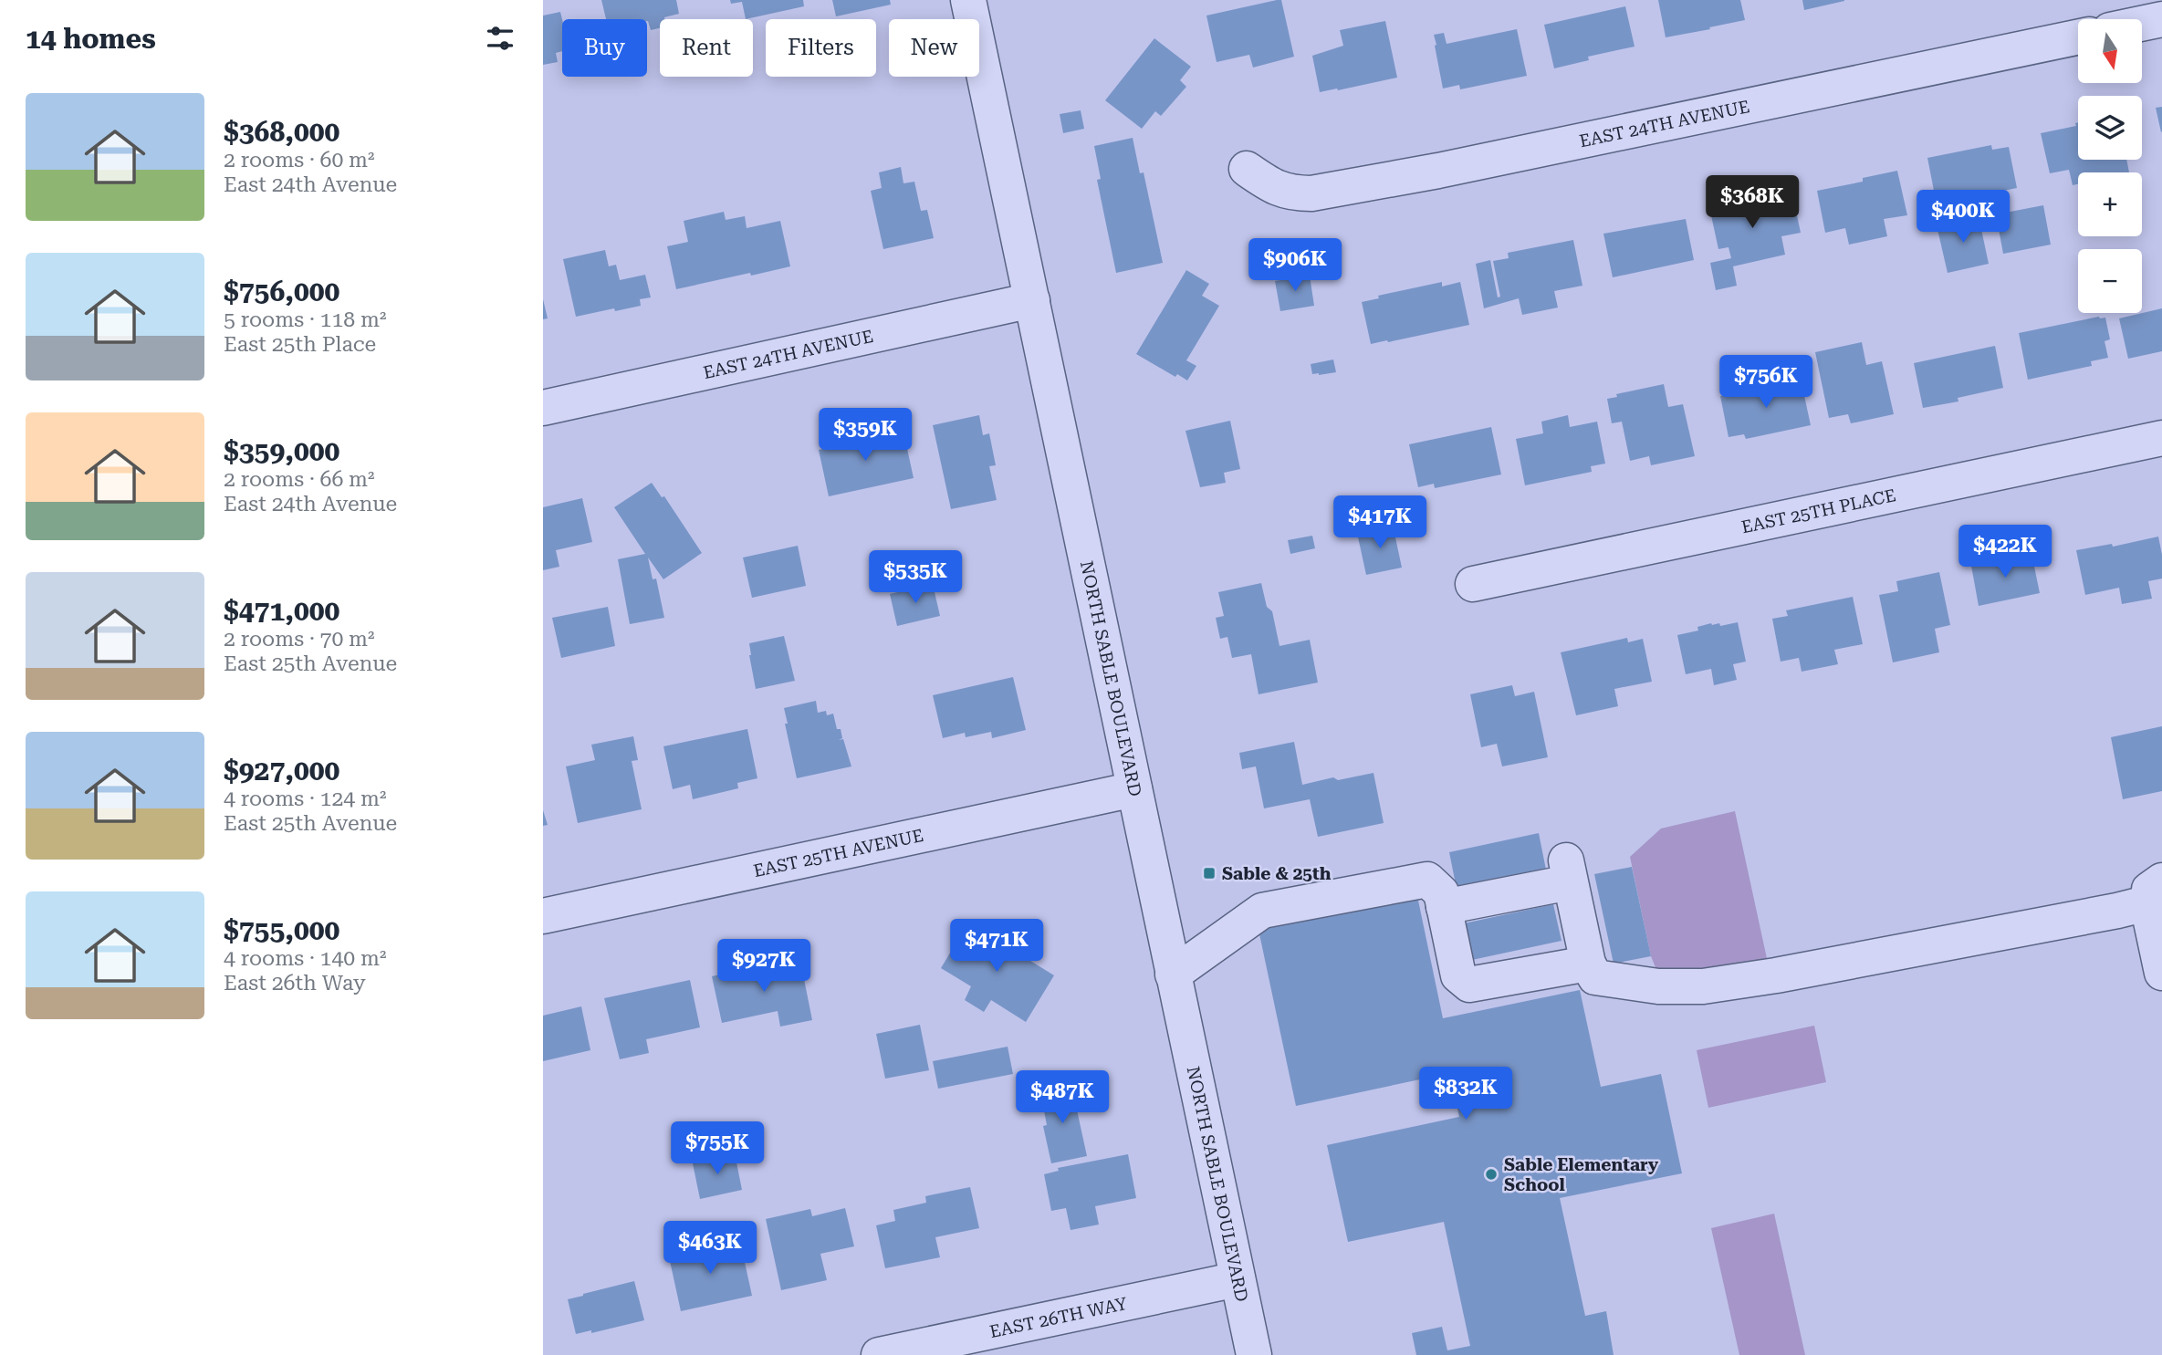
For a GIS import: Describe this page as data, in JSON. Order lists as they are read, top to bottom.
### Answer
{
  "streets": {
    "street": [
      "EAST 24TH AVENUE",
      "EAST 25TH PLACE",
      "NORTH SABLE BOULEVARD",
      "EAST 25TH AVENUE",
      "EAST 26TH WAY"
    ]
  },
  "crossings": [
    ["EAST 24TH AVENUE", "NORTH SABLE BOULEVARD"],
    ["NORTH SABLE BOULEVARD", "EAST 25TH AVENUE"],
    ["NORTH SABLE BOULEVARD", "EAST 26TH WAY"]
  ],
  "places": {
    "transit": ["Sable & 25th"],
    "other": ["Sable Elementary School"]
  },
  "north": "bottom",
  "page": {
    "heading": "14 homes",
    "map_buttons": ["+", "−"],
    "chip": [
      "Buy",
      "Rent",
      "Filters",
      "New"
    ],
    "list": [
      {
        "name": "$368,000",
        "note": "2 rooms · 60 m² · East 24th Avenue"
      },
      {
        "name": "$756,000",
        "note": "5 rooms · 118 m² · East 25th Place"
      },
      {
        "name": "$359,000",
        "note": "2 rooms · 66 m² · East 24th Avenue"
      },
      {
        "name": "$471,000",
        "note": "2 rooms · 70 m² · East 25th Avenue"
      },
      {
        "name": "$927,000",
        "note": "4 rooms · 124 m² · East 25th Avenue"
      },
      {
        "name": "$755,000",
        "note": "4 rooms · 140 m² · East 26th Way"
      }
    ],
    "price": [
      "$368K",
      "$400K",
      "$906K",
      "$756K",
      "$359K",
      "$417K",
      "$422K",
      "$535K",
      "$471K",
      "$927K",
      "$832K",
      "$487K",
      "$755K",
      "$463K"
    ]
  }
}
